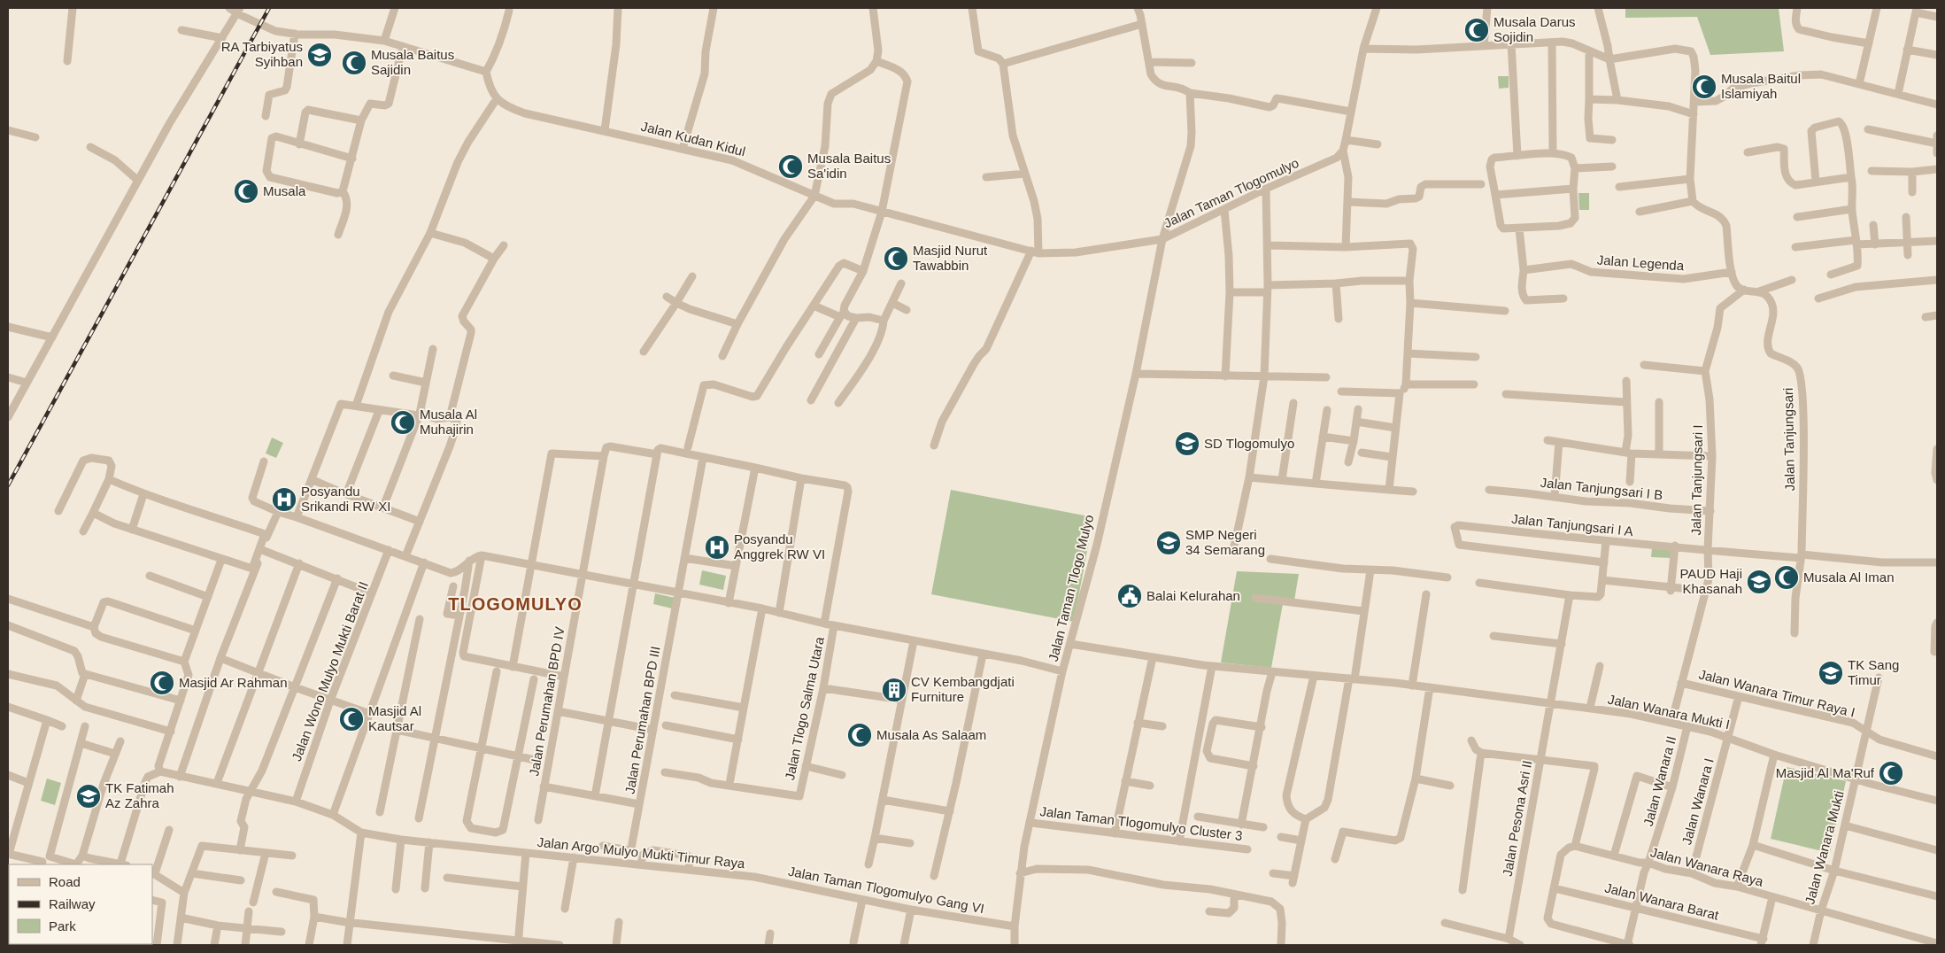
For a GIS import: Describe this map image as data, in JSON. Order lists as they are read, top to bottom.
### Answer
{
  "streets": {
    "street": [
      "Jalan Kudan Kidul",
      "Jalan Taman Tlogomulyo",
      "Jalan Legenda",
      "Jalan Tanjungsari",
      "Jalan Tanjungsari I",
      "Jalan Tanjungsari I B",
      "Jalan Tanjungsari I A",
      "Jalan Taman Tlogo Mulyo",
      "Jalan Wono Mulyo Mukti Barat II",
      "Jalan Wanara Timur Raya I",
      "Jalan Perumahan BPD IV",
      "Jalan Tlogo Salma Utara",
      "Jalan Wanara Mukti I",
      "Jalan Perumahan BPD III",
      "Jalan Wanara II",
      "Jalan Wanara I",
      "Jalan Pesona Asri II",
      "Jalan Taman Tlogomulyo Cluster 3",
      "Jalan Wanara Mukti",
      "Jalan Argo Mulyo Mukti Timur Raya",
      "Jalan Wanara Raya",
      "Jalan Taman Tlogomulyo Gang VI",
      "Jalan Wanara Barat"
    ]
  },
  "crossings": [
    ["Jalan Kudan Kidul", "Jalan Taman Tlogomulyo"],
    ["Jalan Kudan Kidul", "Jalan Taman Tlogo Mulyo"],
    ["Jalan Taman Tlogomulyo", "Jalan Taman Tlogo Mulyo"],
    ["Jalan Tanjungsari I", "Jalan Tanjungsari I B"],
    ["Jalan Tanjungsari I", "Jalan Tanjungsari I A"],
    ["Jalan Tanjungsari I", "Jalan Wanara Timur Raya I"],
    ["Jalan Tanjungsari I", "Jalan Wanara Mukti I"],
    ["Jalan Taman Tlogo Mulyo", "Jalan Wanara Mukti I"],
    ["Jalan Taman Tlogo Mulyo", "Jalan Taman Tlogomulyo Cluster 3"],
    ["Jalan Taman Tlogo Mulyo", "Jalan Taman Tlogomulyo Gang VI"],
    ["Jalan Wanara Timur Raya I", "Jalan Wanara I"],
    ["Jalan Wanara Timur Raya I", "Jalan Wanara Mukti"],
    ["Jalan Wanara Mukti I", "Jalan Wanara II"],
    ["Jalan Wanara Mukti I", "Jalan Wanara I"],
    ["Jalan Wanara Mukti I", "Jalan Pesona Asri II"],
    ["Jalan Wanara Mukti I", "Jalan Wanara Mukti"],
    ["Jalan Wanara II", "Jalan Wanara Raya"],
    ["Jalan Wanara II", "Jalan Wanara Barat"],
    ["Jalan Wanara I", "Jalan Wanara Raya"],
    ["Jalan Wanara Mukti", "Jalan Wanara Raya"],
    ["Jalan Argo Mulyo Mukti Timur Raya", "Jalan Taman Tlogomulyo Gang VI"]
  ],
  "districts": ["TLOGOMULYO"],
  "places": {
    "mosque": [
      "Musala Darus Sojidin",
      "Musala Baitus Sajidin",
      "Musala Baitul Islamiyah",
      "Musala Baitus Sa'idin",
      "Musala",
      "Masjid Nurut Tawabbin",
      "Musala Al Muhajirin",
      "Musala Al Iman",
      "Masjid Ar Rahman",
      "Masjid Al Kautsar",
      "Musala As Salaam",
      "Masjid Al Ma'Ruf"
    ],
    "school or university": [
      "RA Tarbiyatus Syihban",
      "SD Tlogomulyo",
      "SMP Negeri 34 Semarang",
      "PAUD Haji Khasanah",
      "TK Sang Timur",
      "TK Fatimah Az Zahra"
    ],
    "hospital": ["Posyandu Srikandi RW XI", "Posyandu Anggrek RW VI"],
    "public building": ["Balai Kelurahan"],
    "building": ["CV Kembangdjati Furniture"]
  },
  "legend": ["Road", "Railway", "Park"]
}
